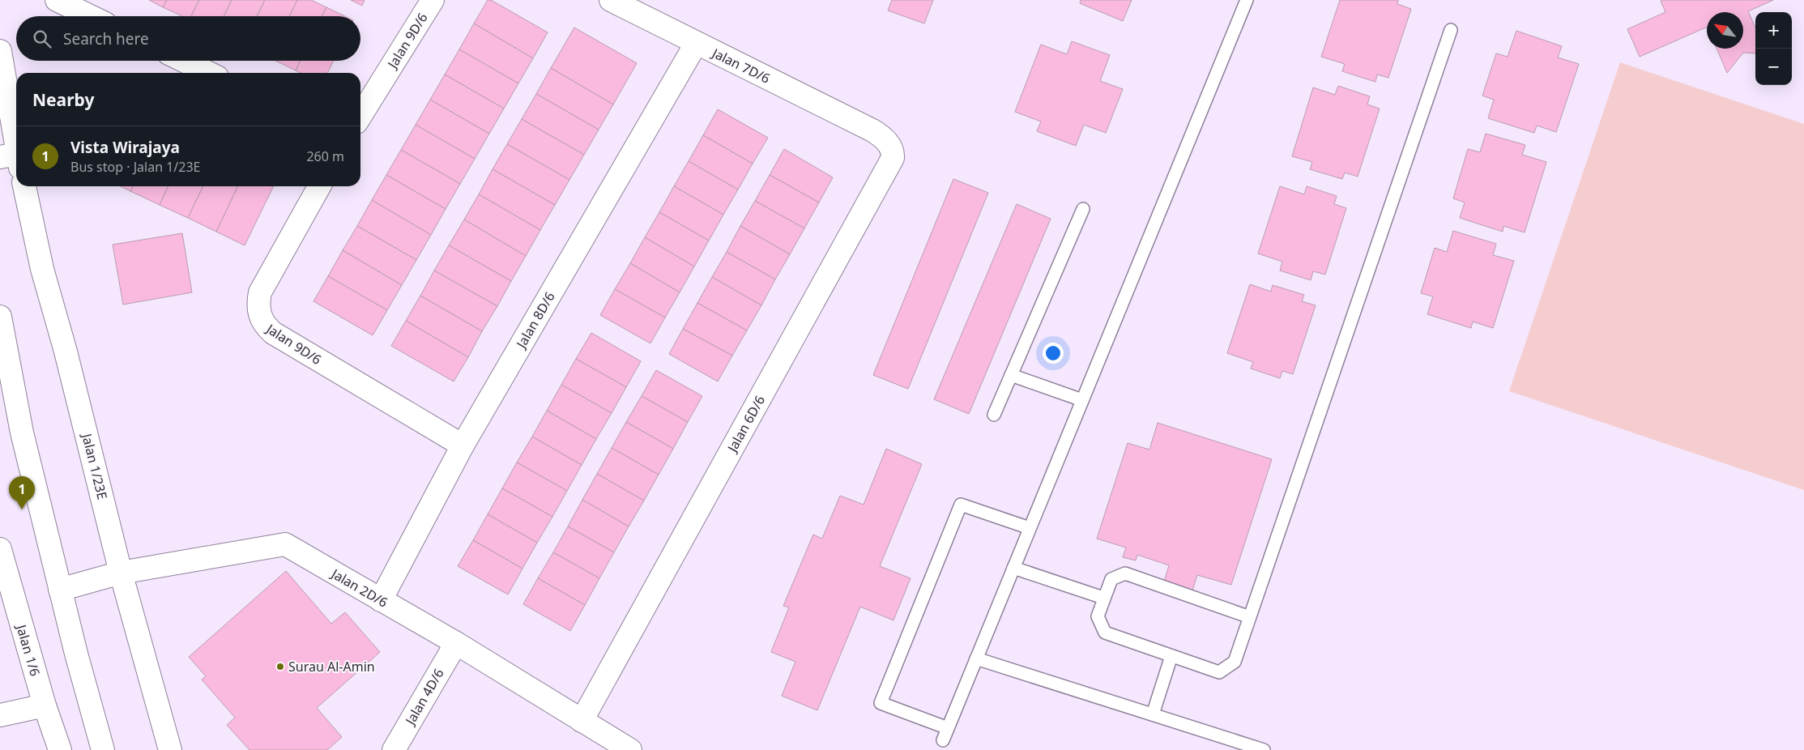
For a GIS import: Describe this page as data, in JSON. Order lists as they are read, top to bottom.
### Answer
{
  "streets": {
    "street": [
      "Jalan 9D/6",
      "Jalan 7D/6",
      "Jalan 8D/6",
      "Jalan 6D/6",
      "Jalan 1/23E",
      "Jalan 2D/6",
      "Jalan 1/6",
      "Jalan 4D/6"
    ]
  },
  "crossings": [
    ["Jalan 9D/6", "Jalan 8D/6"],
    ["Jalan 7D/6", "Jalan 8D/6"],
    ["Jalan 7D/6", "Jalan 6D/6"],
    ["Jalan 8D/6", "Jalan 2D/6"],
    ["Jalan 6D/6", "Jalan 2D/6"],
    ["Jalan 1/23E", "Jalan 2D/6"],
    ["Jalan 2D/6", "Jalan 4D/6"]
  ],
  "places": ["Surau Al-Amin"],
  "north": "top left",
  "page": {
    "map_buttons": ["+", "−"],
    "search": "Search here",
    "heading": "Nearby",
    "list": [
      {
        "mark": "1",
        "name": "Vista Wirajaya",
        "note": "Bus stop · Jalan 1/23E",
        "value": "260 m"
      }
    ],
    "pins": "1"
  }
}
